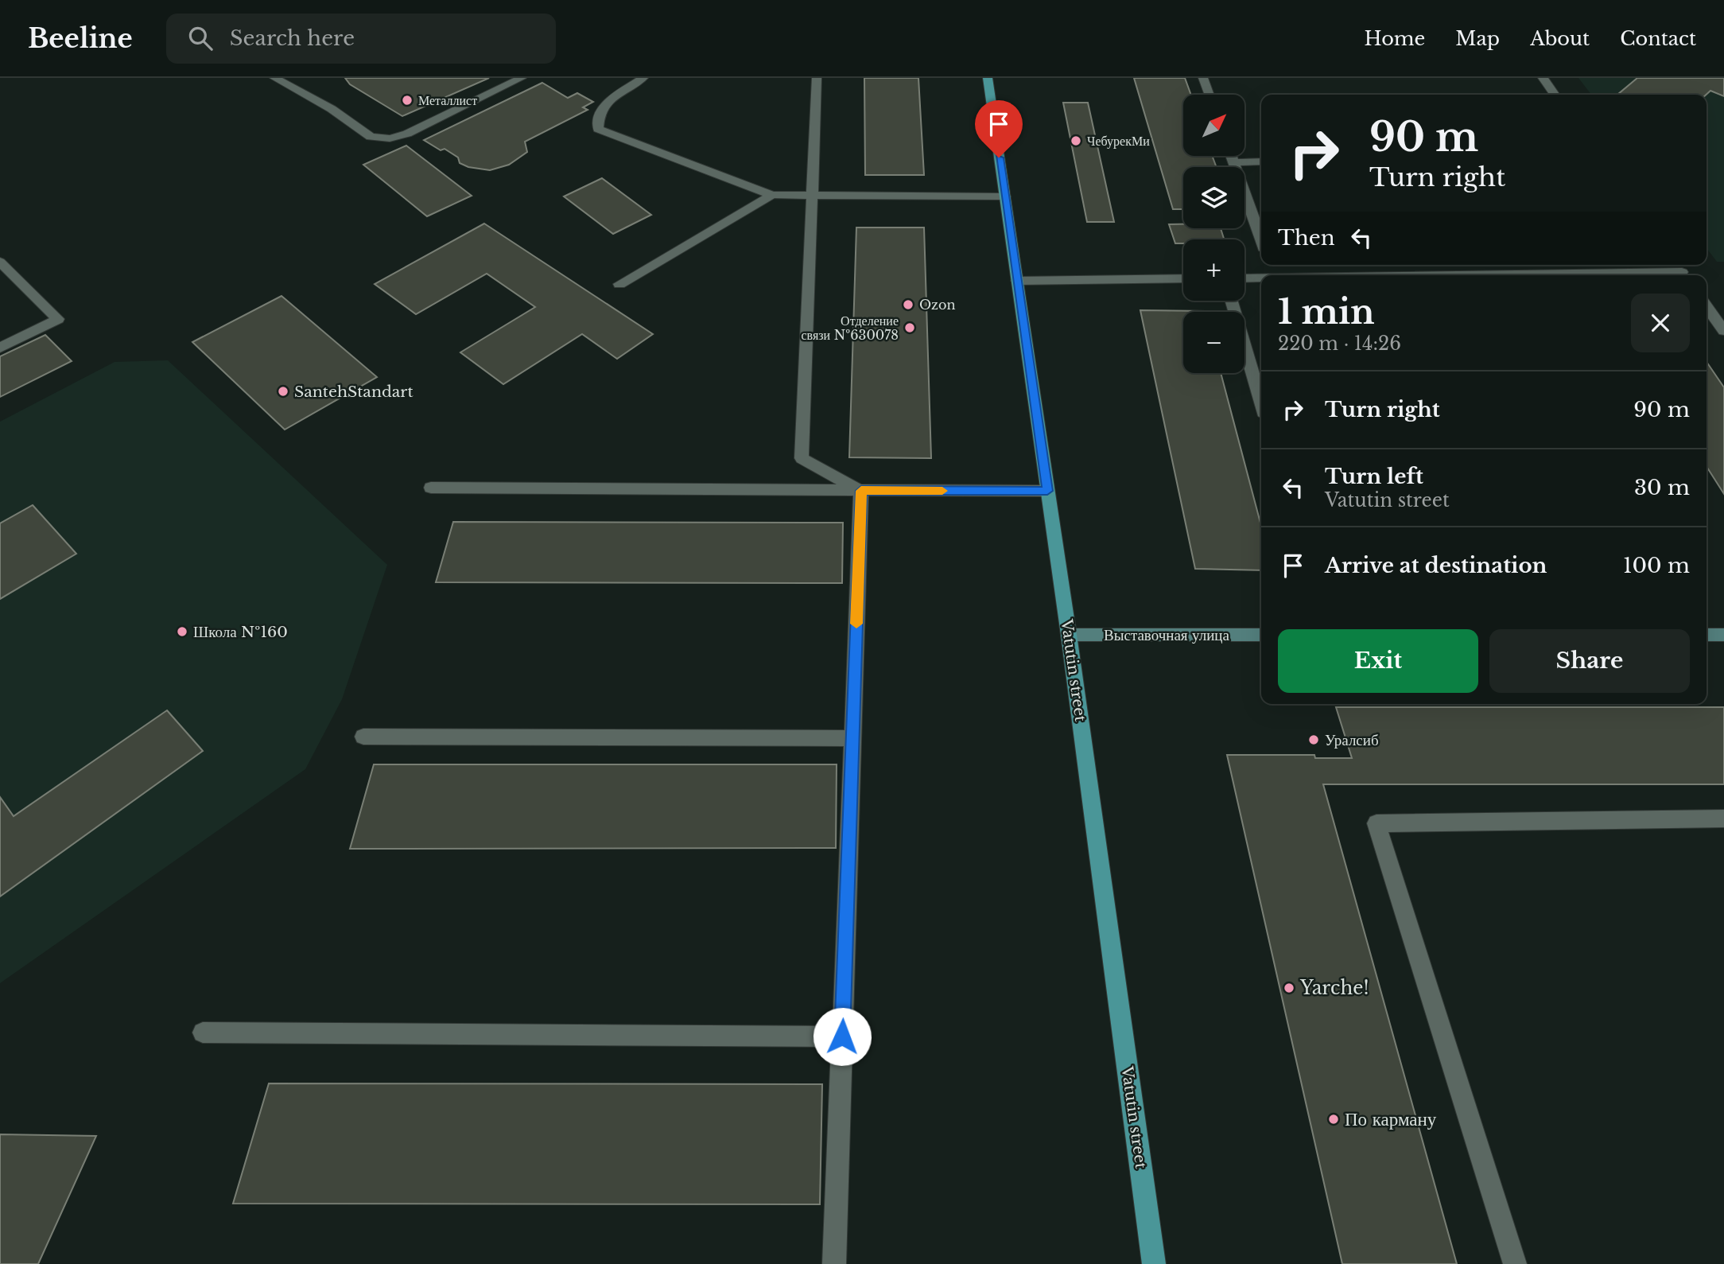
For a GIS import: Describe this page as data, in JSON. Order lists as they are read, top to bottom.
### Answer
{
  "streets": {
    "main road": ["Vatutin street"],
    "street": ["Выставочная улица"]
  },
  "crossings": [
    ["Выставочная улица", "Vatutin street"]
  ],
  "places": [
    "Металлист",
    "ЧебурекМи",
    "Ozon",
    "Отделение связи №630078",
    "SantehStandart",
    "Школа №160",
    "Уралсиб",
    "Yarche!",
    "По карману"
  ],
  "north": "top right",
  "page": {
    "header": "Beeline",
    "search": "Search here",
    "nav": [
      "Home",
      "Map",
      "About",
      "Contact"
    ],
    "map_buttons": ["+", "−"],
    "turn": ["90 m", "Turn right"],
    "then": "Then",
    "heading": ["1 min", "220 m · 14:26"],
    "list": [
      {
        "name": "Turn right",
        "value": "90 m"
      },
      {
        "name": "Turn left",
        "note": "Vatutin street",
        "value": "30 m"
      },
      {
        "name": "Arrive at destination",
        "value": "100 m"
      }
    ],
    "buttons": ["Exit", "Share"]
  }
}
